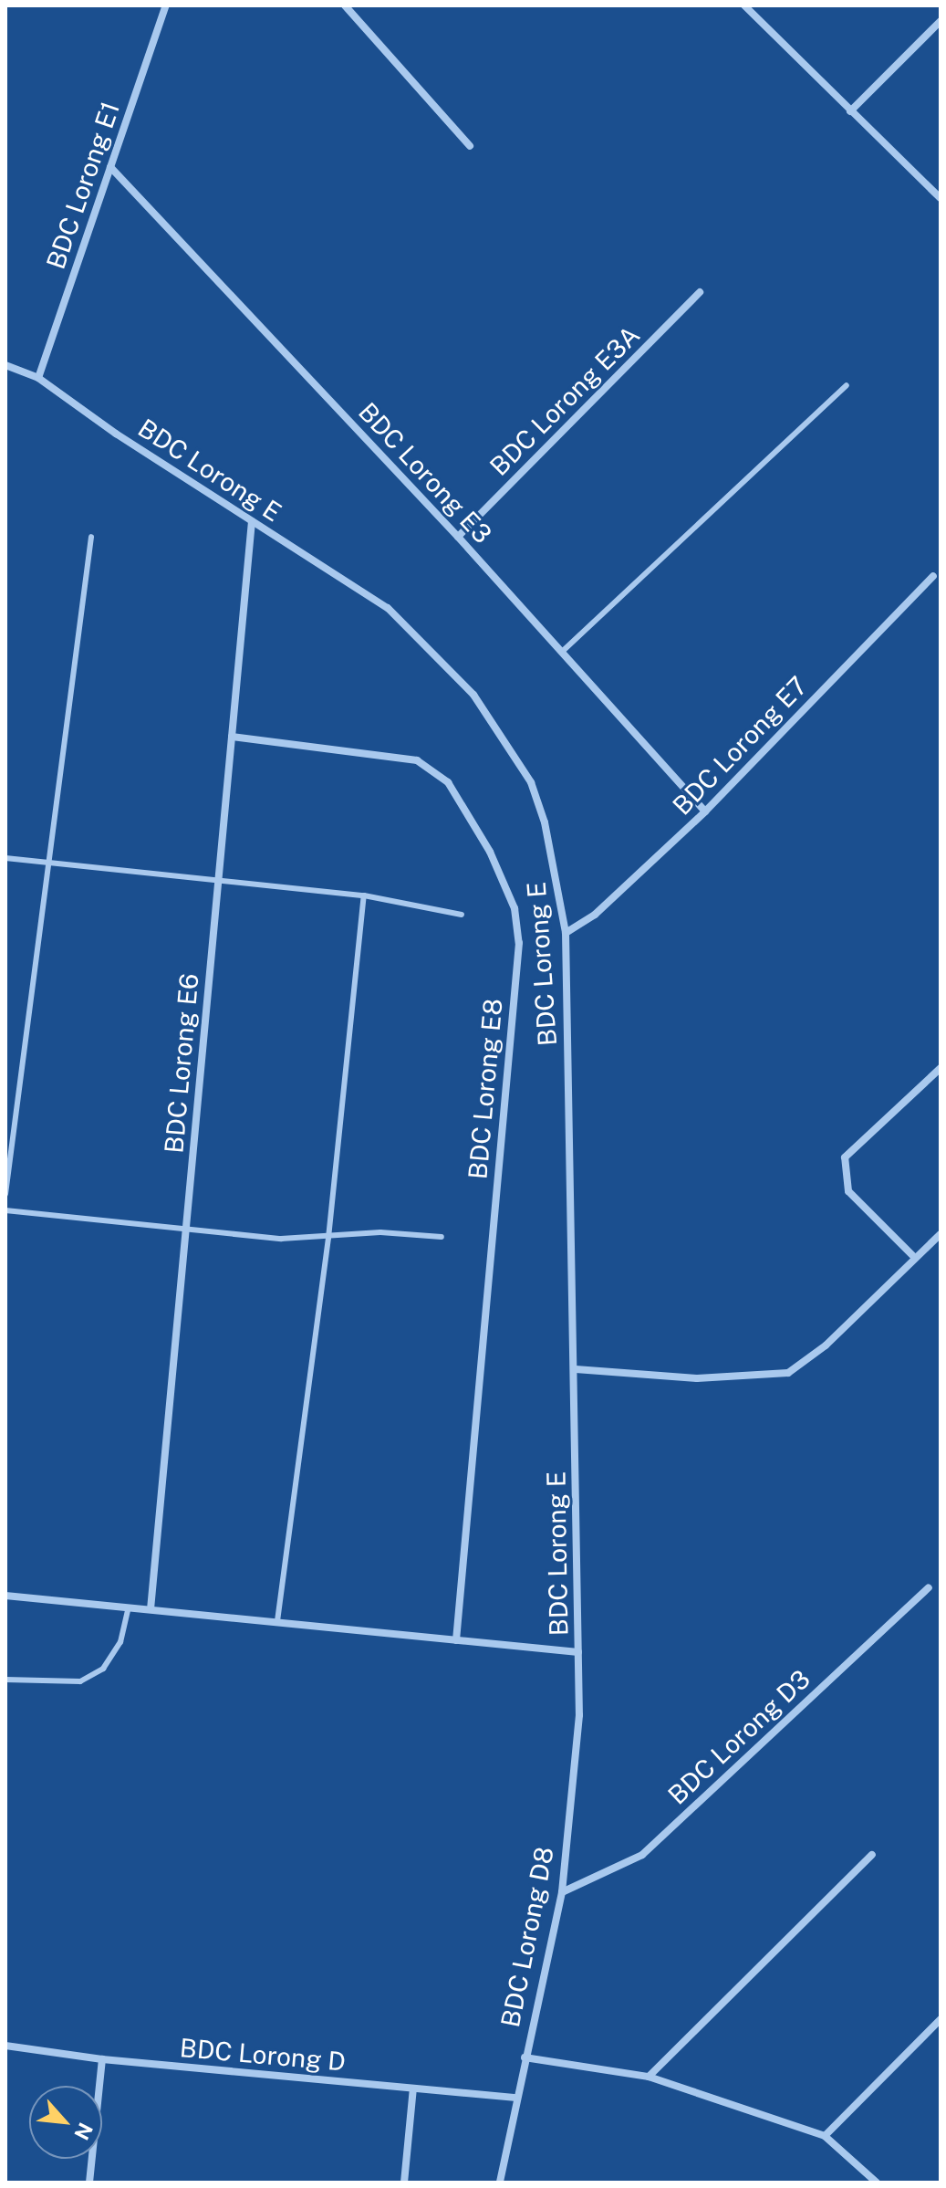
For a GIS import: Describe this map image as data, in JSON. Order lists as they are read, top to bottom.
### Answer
{
  "streets": {
    "street": [
      "BDC Lorong E1",
      "BDC Lorong E3A",
      "BDC Lorong E",
      "BDC Lorong E3",
      "BDC Lorong E7",
      "BDC Lorong E6",
      "BDC Lorong E8",
      "BDC Lorong D3",
      "BDC Lorong D8",
      "BDC Lorong D"
    ]
  },
  "crossings": [
    ["BDC Lorong E1", "BDC Lorong E"],
    ["BDC Lorong E1", "BDC Lorong E3"],
    ["BDC Lorong E3A", "BDC Lorong E3"],
    ["BDC Lorong E", "BDC Lorong E7"],
    ["BDC Lorong E", "BDC Lorong E6"],
    ["BDC Lorong E", "BDC Lorong D8"],
    ["BDC Lorong E3", "BDC Lorong E7"],
    ["BDC Lorong E6", "BDC Lorong E8"],
    ["BDC Lorong D3", "BDC Lorong D8"],
    ["BDC Lorong D8", "BDC Lorong D"]
  ],
  "north": "bottom right"
}
